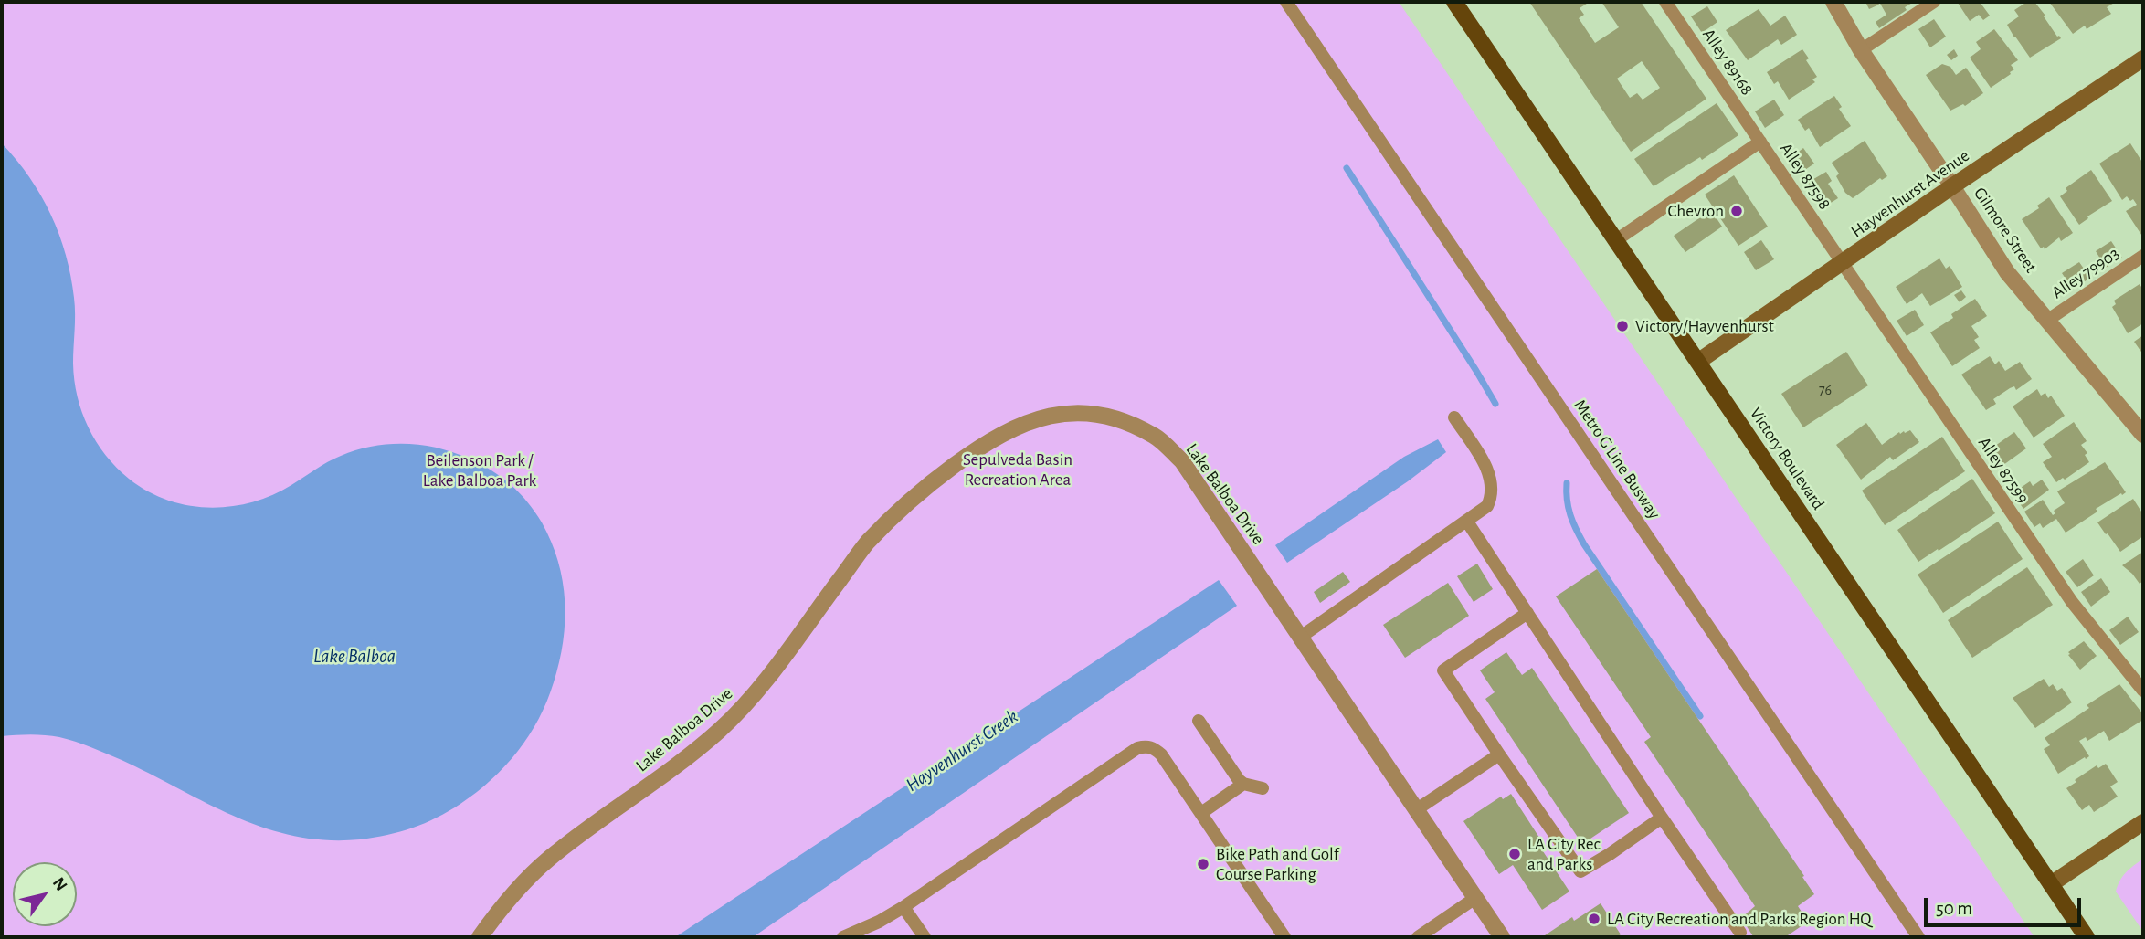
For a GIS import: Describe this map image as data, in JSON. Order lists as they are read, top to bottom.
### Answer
{
  "streets": {
    "main road": ["Hayvenhurst Avenue", "Victory Boulevard"],
    "street": ["Gilmore Street", "Lake Balboa Drive"],
    "lane": [
      "Alley 89168",
      "Alley 87598",
      "Alley 79903",
      "Metro G Line Busway",
      "Alley 87599"
    ]
  },
  "crossings": [
    ["Alley 89168", "Alley 87598"],
    ["Alley 87598", "Hayvenhurst Avenue"],
    ["Alley 87598", "Alley 87599"],
    ["Hayvenhurst Avenue", "Gilmore Street"],
    ["Hayvenhurst Avenue", "Victory Boulevard"],
    ["Hayvenhurst Avenue", "Alley 87599"],
    ["Gilmore Street", "Alley 79903"]
  ],
  "water": ["Lake Balboa", "Hayvenhurst Creek"],
  "parks": ["Sepulveda Basin Recreation Area", "Beilenson Park / Lake Balboa Park"],
  "places": [
    "Chevron",
    "Victory/Hayvenhurst",
    "LA City Rec and Parks",
    "Bike Path and Golf Course Parking",
    "LA City Recreation and Parks Region HQ"
  ],
  "house_numbers": ["76"],
  "scale_bar": "50 m",
  "north": "top right"
}
